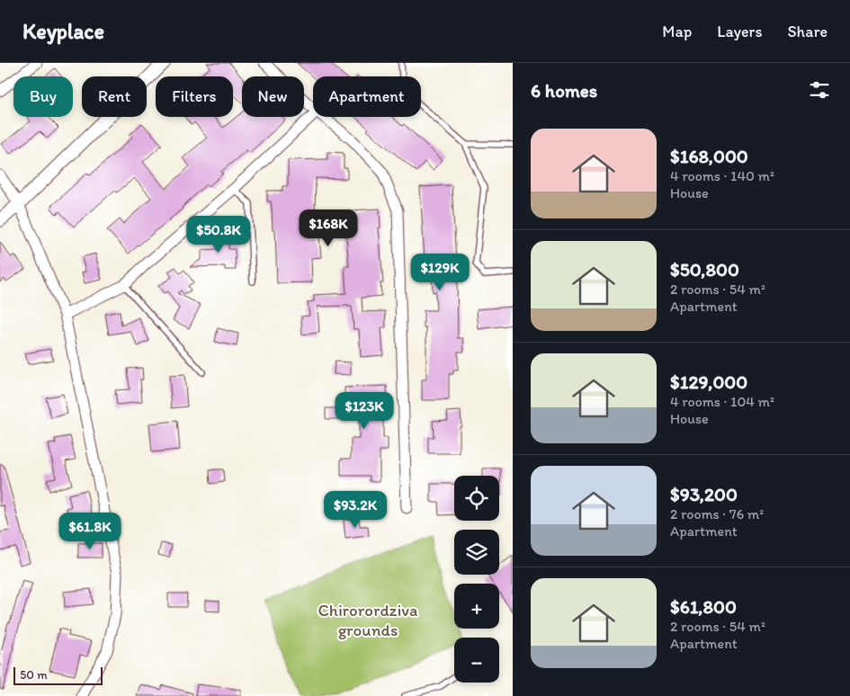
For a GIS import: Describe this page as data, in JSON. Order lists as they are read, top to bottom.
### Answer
{
  "parks": ["Chirorordziva grounds"],
  "scale_bar": "50 m",
  "page": {
    "header": "Keyplace",
    "nav": ["Map", "Layers", "Share"],
    "heading": "6 homes",
    "chip": [
      "Buy",
      "Rent",
      "Filters",
      "New",
      "Apartment"
    ],
    "list": [
      {
        "name": "$168,000",
        "note": "4 rooms · 140 m² · House"
      },
      {
        "name": "$50,800",
        "note": "2 rooms · 54 m² · Apartment"
      },
      {
        "name": "$129,000",
        "note": "4 rooms · 104 m² · House"
      },
      {
        "name": "$93,200",
        "note": "2 rooms · 76 m² · Apartment"
      },
      {
        "name": "$61,800",
        "note": "2 rooms · 54 m² · Apartment"
      }
    ],
    "price": [
      "$168K",
      "$50.8K",
      "$129K",
      "$123K",
      "$93.2K",
      "$61.8K"
    ],
    "map_buttons": ["+", "−"],
    "scale": "50 m"
  }
}
